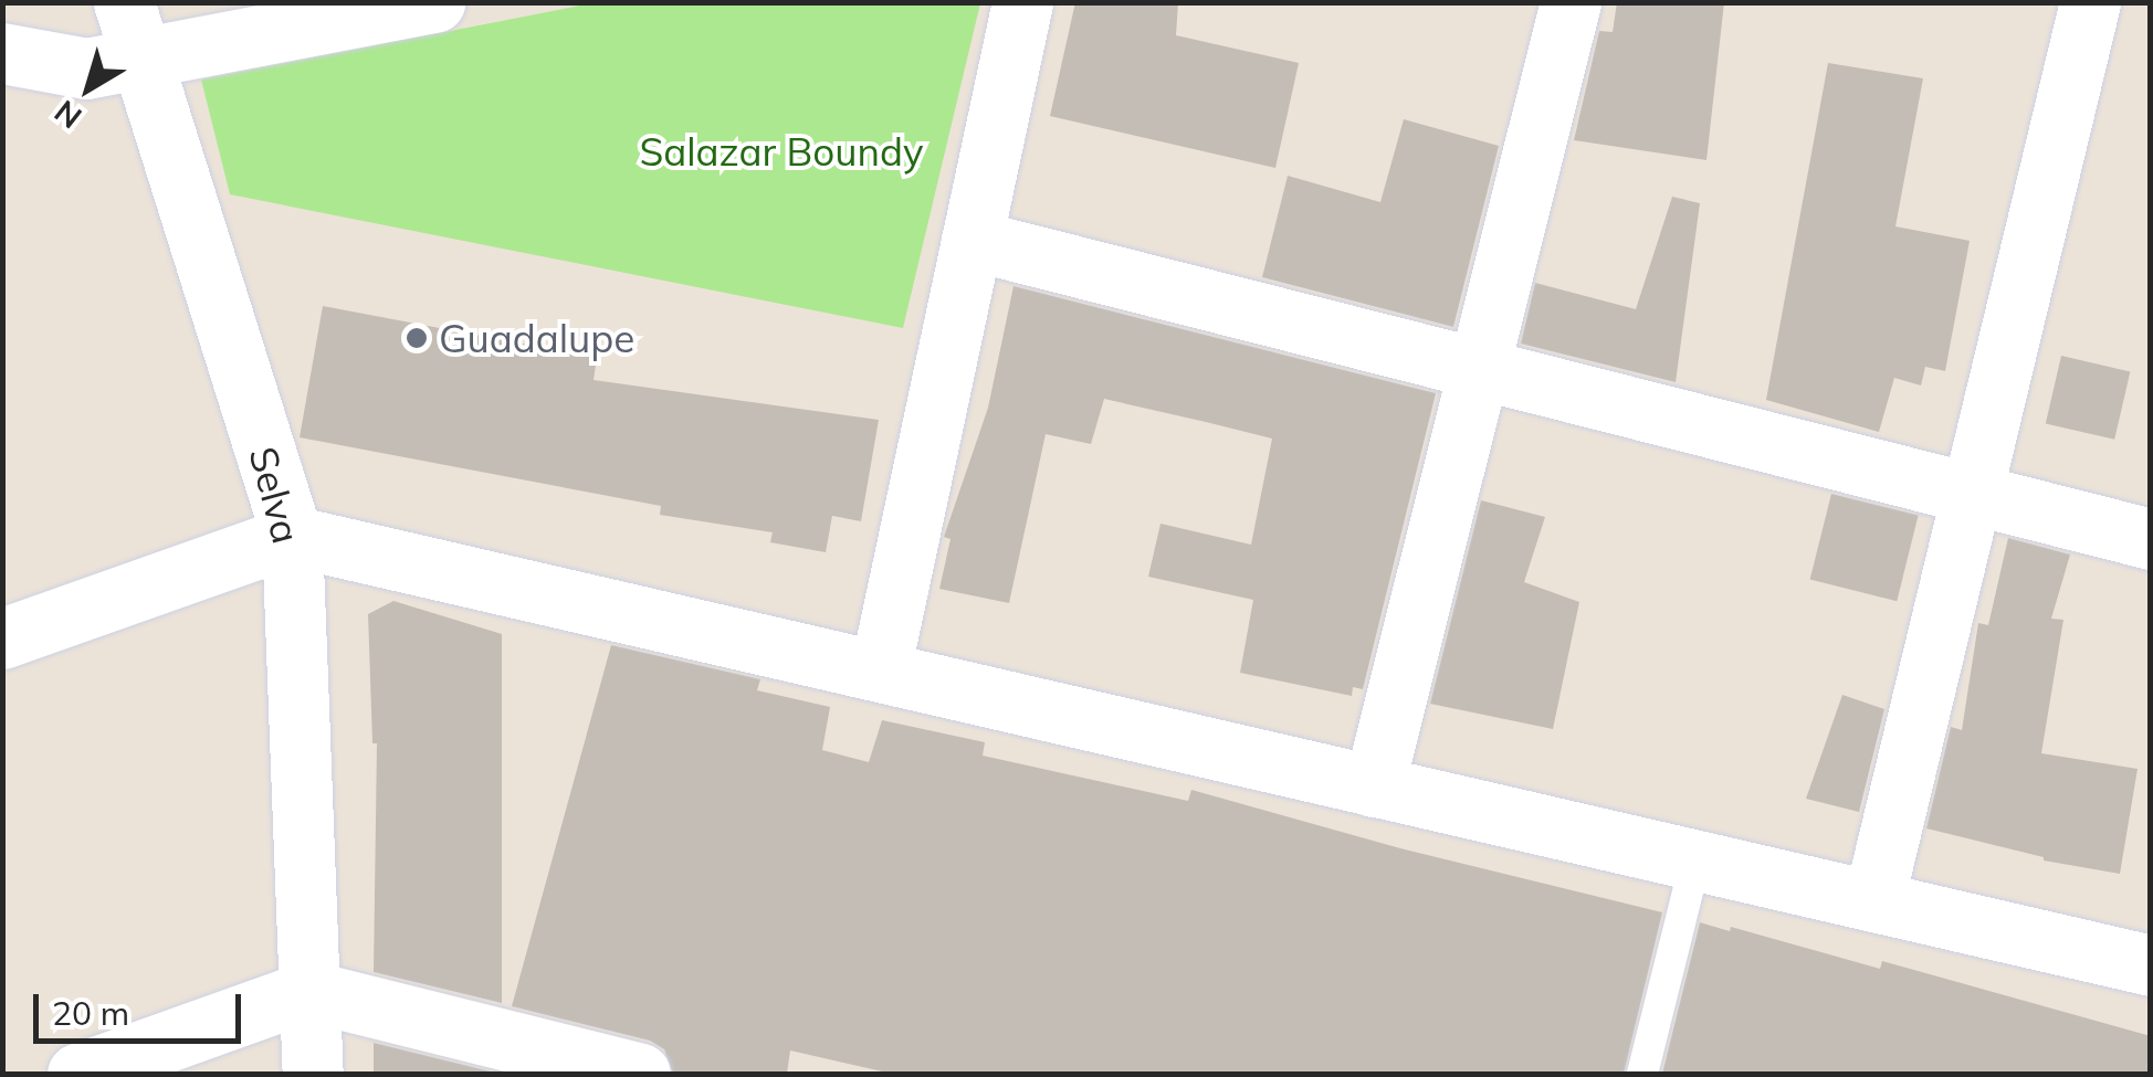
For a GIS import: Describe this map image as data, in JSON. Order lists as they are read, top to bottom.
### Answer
{
  "streets": {
    "street": ["Selva"]
  },
  "parks": ["Salazar Boundy"],
  "places": ["Guadalupe"],
  "scale_bar": "20 m",
  "north": "bottom left"
}
